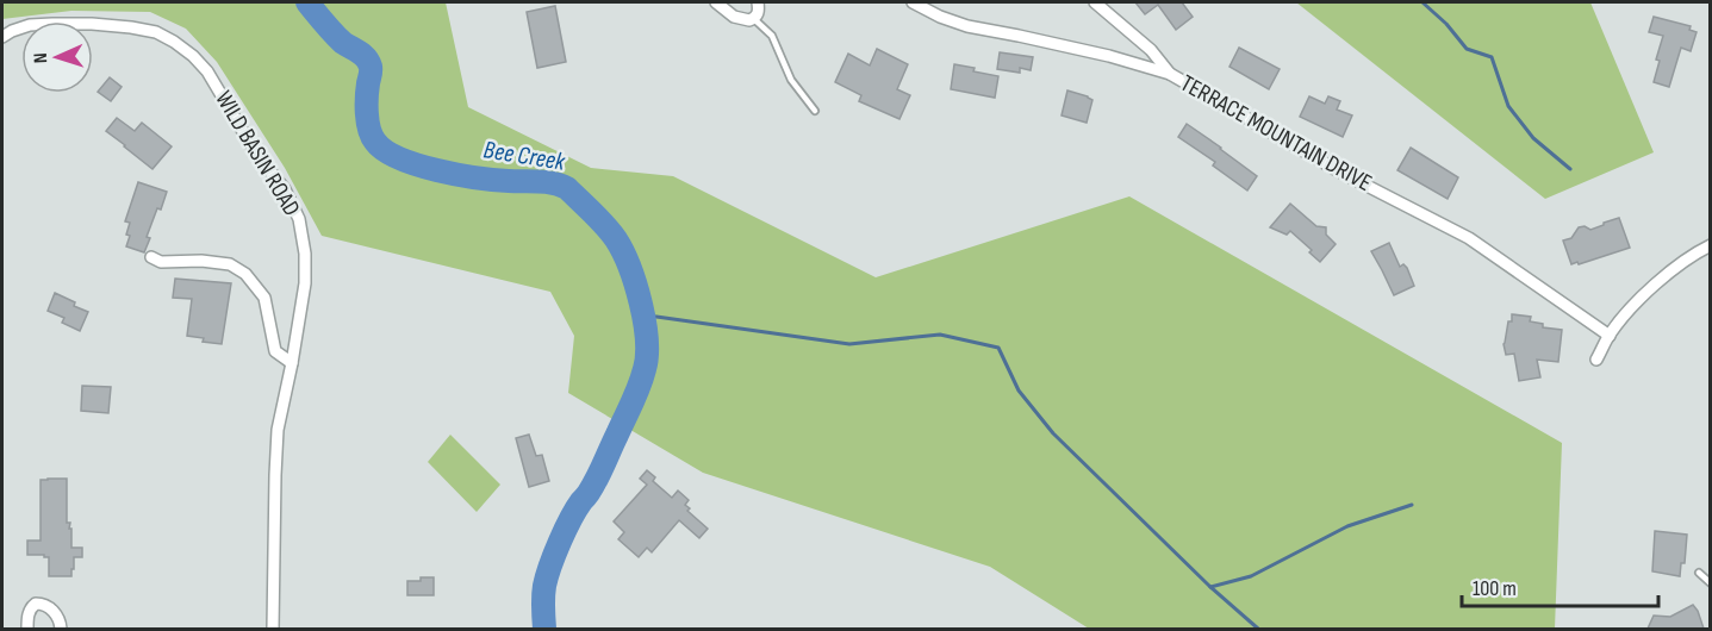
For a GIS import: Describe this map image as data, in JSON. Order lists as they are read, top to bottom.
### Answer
{
  "streets": {
    "street": ["TERRACE MOUNTAIN DRIVE", "WILD BASIN ROAD"]
  },
  "water": ["Bee Creek"],
  "scale_bar": "100 m",
  "north": "left"
}
